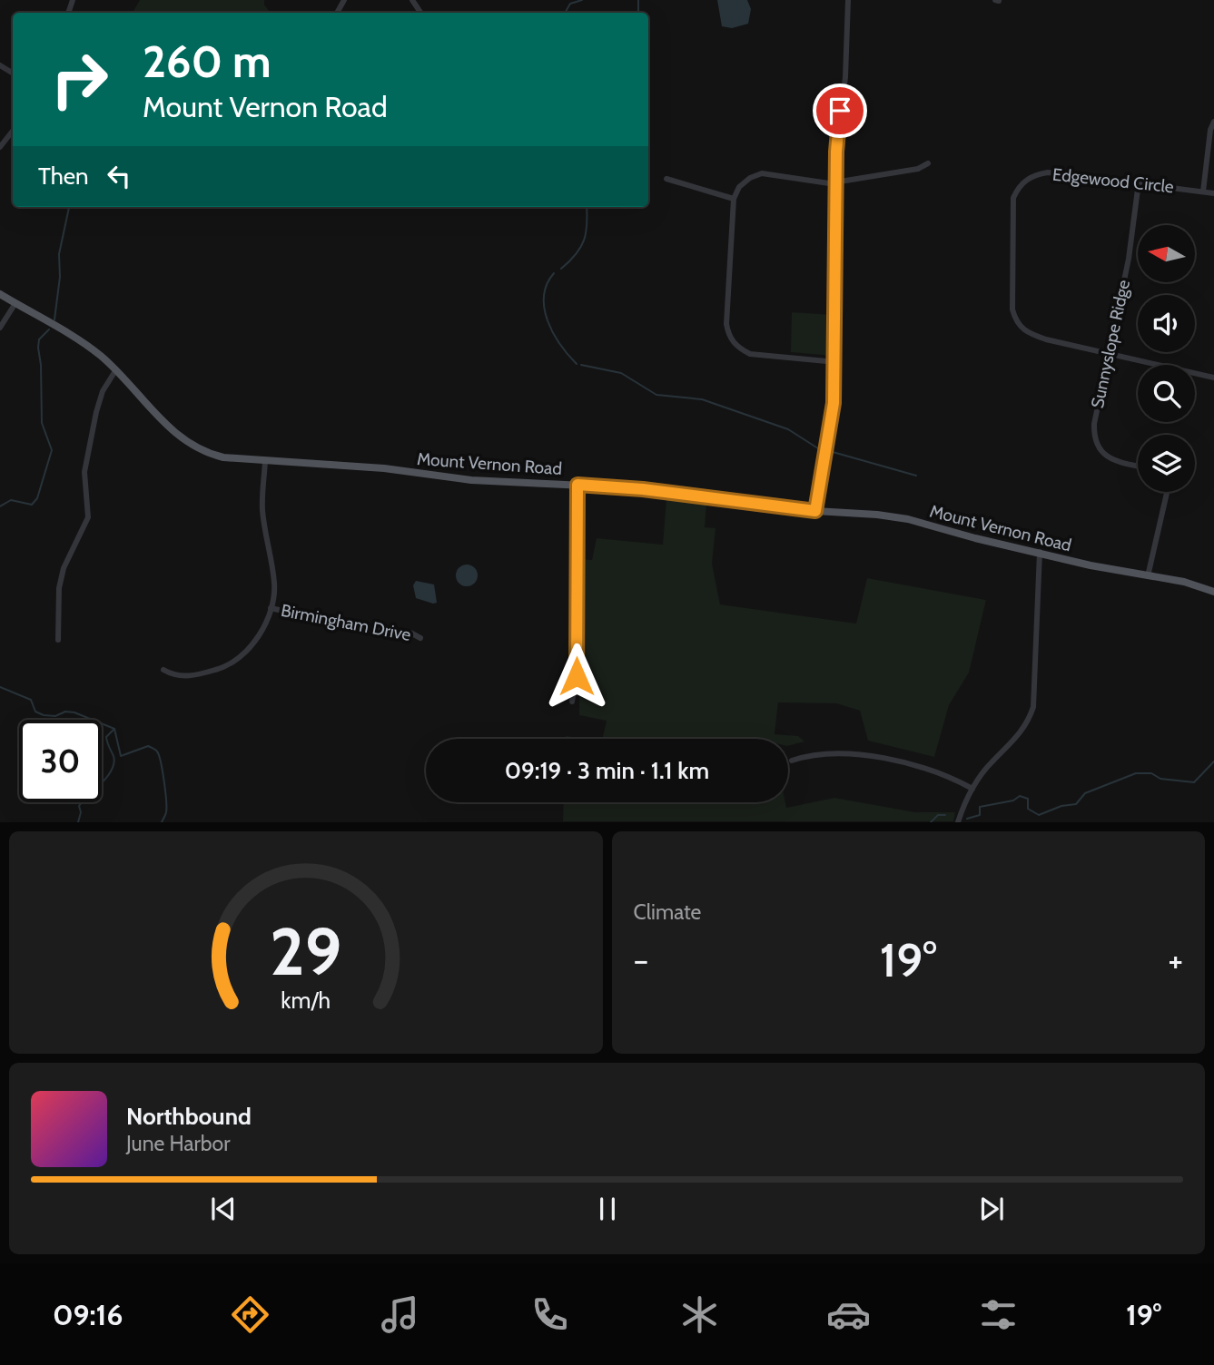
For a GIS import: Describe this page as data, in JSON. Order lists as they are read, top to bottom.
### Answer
{
  "streets": {
    "main road": ["Mount Vernon Road"],
    "street": ["Edgewood Circle", "Sunnyslope Ridge", "Birmingham Drive"]
  },
  "crossings": [
    ["Edgewood Circle", "Sunnyslope Ridge"]
  ],
  "north": "left",
  "page": {
    "turn": ["260 m", "Mount Vernon Road"],
    "then": "Then",
    "limit": "30",
    "trip": "09:19 · 3 min · 1.1 km",
    "tile": "Climate",
    "heat": ["−", "19°", "+"],
    "song": ["Northbound", "June Harbor"],
    "tabs": ["09:16", "19°"],
    "gauge": ["29", "km/h"]
  }
}
